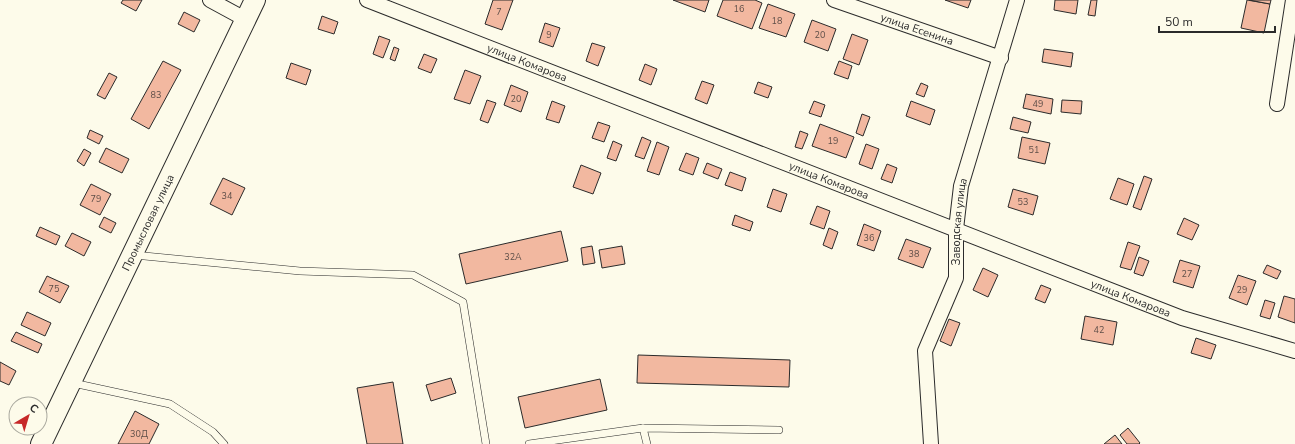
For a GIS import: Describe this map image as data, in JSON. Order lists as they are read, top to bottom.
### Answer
{
  "streets": {
    "main road": ["Промысловая улица"],
    "street": ["улица Есенина", "улица Комарова", "Заводская улица"]
  },
  "crossings": [
    ["улица Есенина", "Заводская улица"],
    ["улица Комарова", "Заводская улица"]
  ],
  "house_numbers": [
    "16",
    "7",
    "18",
    "9",
    "20",
    "83",
    "20",
    "49",
    "19",
    "51",
    "34",
    "79",
    "53",
    "36",
    "38",
    "32А",
    "27",
    "75",
    "29",
    "42",
    "30Д"
  ],
  "scale_bar": "50 m",
  "north": "top right"
}
